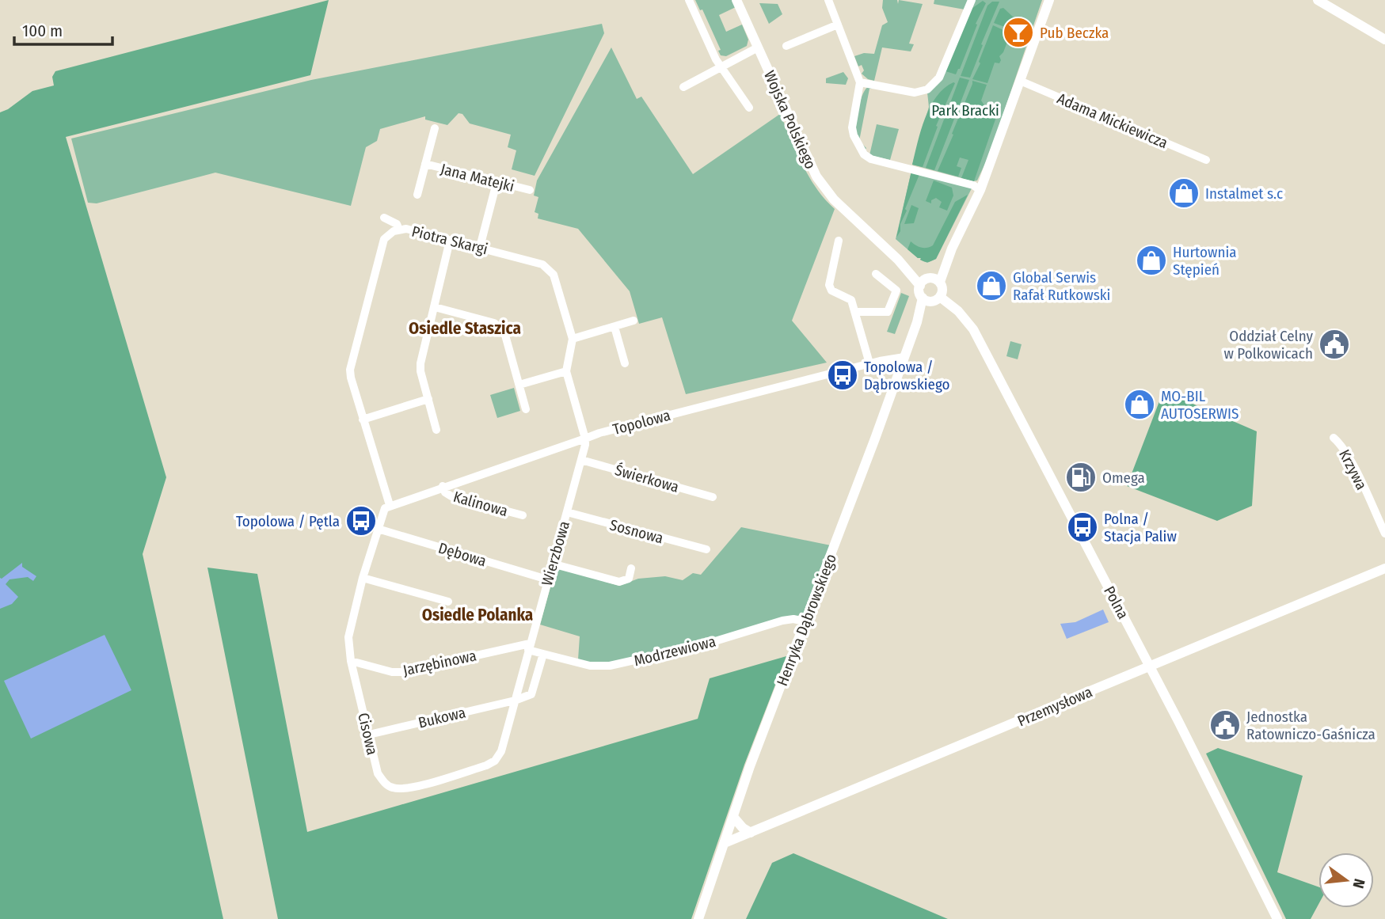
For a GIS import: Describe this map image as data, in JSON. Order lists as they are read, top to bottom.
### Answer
{
  "streets": {
    "street": [
      "Wojska Polskiego",
      "Adama Mickiewicza",
      "Jana Matejki",
      "Piotra Skargi",
      "Topolowa",
      "Krzywa",
      "Świerkowa",
      "Kalinowa",
      "Sosnowa",
      "Wierzbowa",
      "Dębowa",
      "Polna",
      "Henryka Dąbrowskiego",
      "Modrzewiowa",
      "Jarzębinowa",
      "Przemysłowa",
      "Bukowa",
      "Cisowa"
    ]
  },
  "crossings": [
    ["Piotra Skargi", "Topolowa"],
    ["Piotra Skargi", "Wierzbowa"],
    ["Piotra Skargi", "Cisowa"],
    ["Topolowa", "Kalinowa"],
    ["Topolowa", "Wierzbowa"],
    ["Topolowa", "Henryka Dąbrowskiego"],
    ["Topolowa", "Cisowa"],
    ["Świerkowa", "Wierzbowa"],
    ["Sosnowa", "Wierzbowa"],
    ["Wierzbowa", "Dębowa"],
    ["Wierzbowa", "Modrzewiowa"],
    ["Wierzbowa", "Jarzębinowa"],
    ["Wierzbowa", "Bukowa"],
    ["Wierzbowa", "Cisowa"],
    ["Dębowa", "Cisowa"],
    ["Polna", "Przemysłowa"],
    ["Henryka Dąbrowskiego", "Modrzewiowa"],
    ["Henryka Dąbrowskiego", "Przemysłowa"],
    ["Modrzewiowa", "Jarzębinowa"],
    ["Jarzębinowa", "Cisowa"],
    ["Bukowa", "Cisowa"]
  ],
  "districts": ["Osiedle Staszica", "Osiedle Polanka"],
  "parks": ["Park Bracki"],
  "places": {
    "bar": ["Pub Beczka"],
    "shop": [
      "Instalmet s.c",
      "Hurtownia Stępień",
      "Global Serwis Rafał Rutkowski",
      "MO-BIL AUTOSERWIS"
    ],
    "public building": ["Oddział Celny w Polkowicach", "Jednostka Ratowniczo-Gaśnicza"],
    "bus stop": ["Topolowa / Dąbrowskiego", "Topolowa / Pętla", "Polna / Stacja Paliw"],
    "fuel station": ["Omega"]
  },
  "scale_bar": "100 m",
  "north": "right"
}
